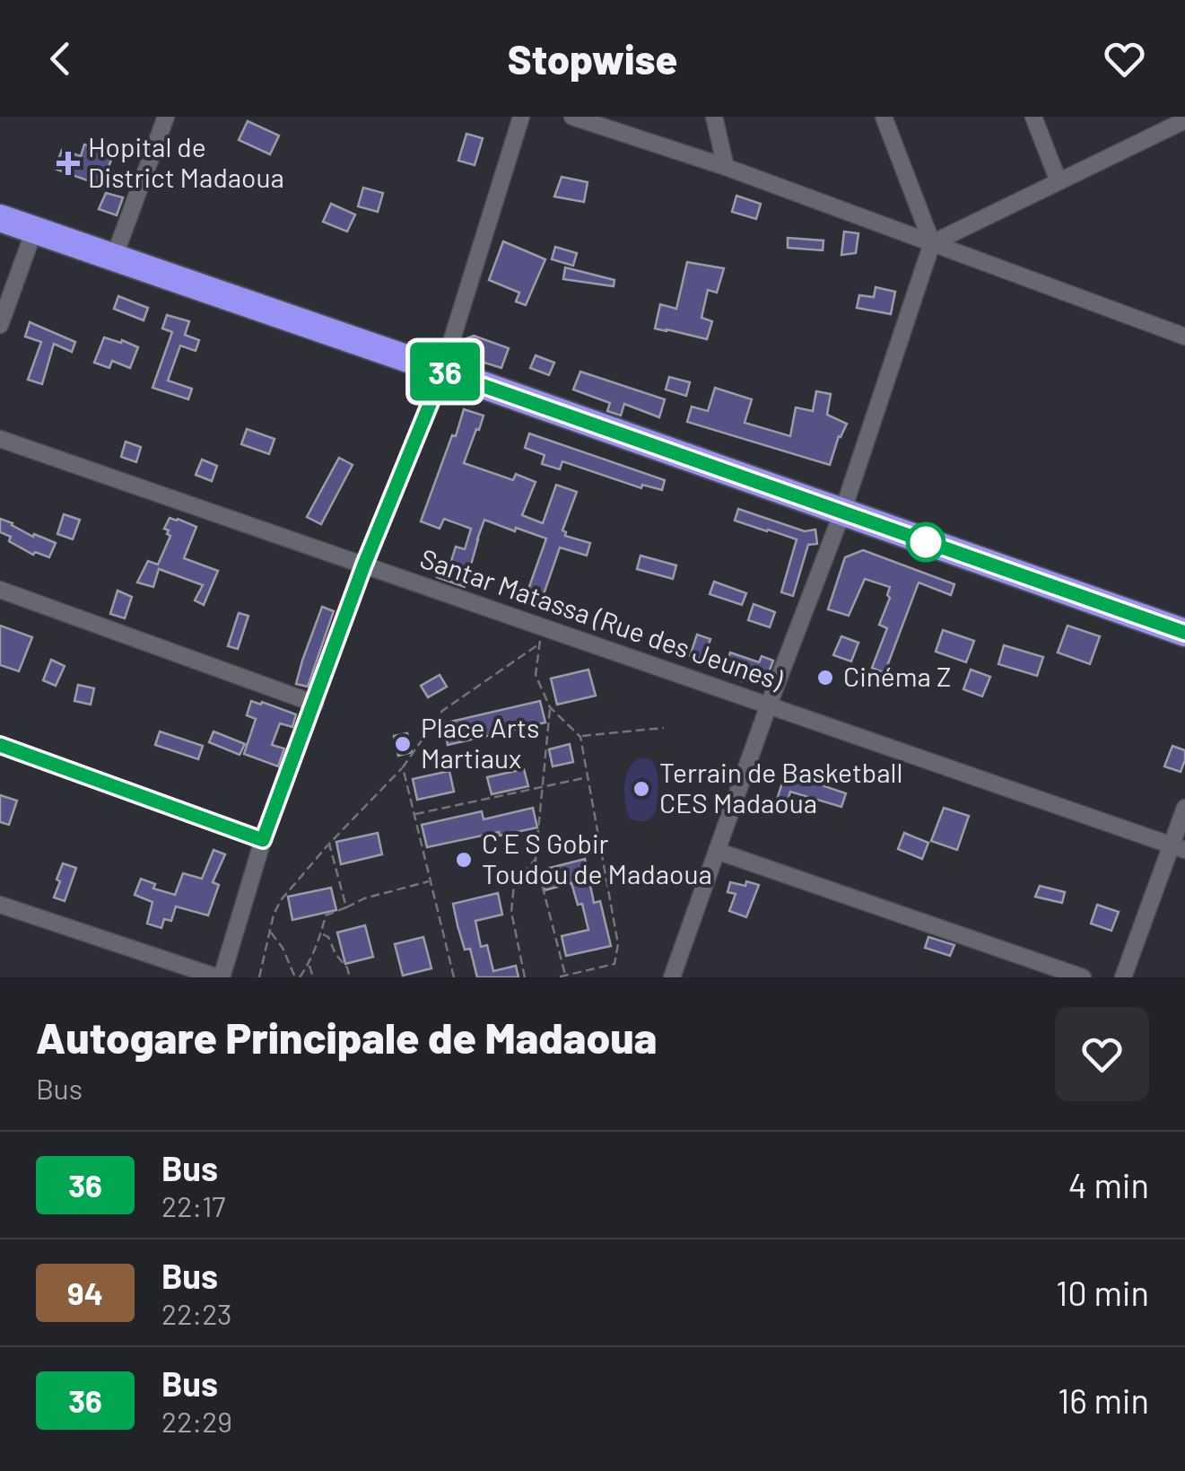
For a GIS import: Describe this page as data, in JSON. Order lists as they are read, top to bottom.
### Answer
{
  "streets": {
    "street": ["Santar Matassa (Rue des Jeunes)"]
  },
  "places": {
    "health": ["Hopital de District Madaoua"],
    "other": [
      "Cinéma Z",
      "Place Arts Martiaux",
      "Terrain de Basketball CES Madaoua",
      "C E S Gobir Toudou de Madaoua"
    ]
  },
  "lines": ["bus line 36"],
  "page": {
    "header": "Stopwise",
    "on_map": "36",
    "heading": ["Autogare Principale de Madaoua", "Bus"],
    "list": [
      {
        "mark": "36",
        "name": "Bus",
        "note": "22:17",
        "value": "4 min"
      },
      {
        "mark": "94",
        "name": "Bus",
        "note": "22:23",
        "value": "10 min"
      },
      {
        "mark": "36",
        "name": "Bus",
        "note": "22:29",
        "value": "16 min"
      }
    ]
  }
}
